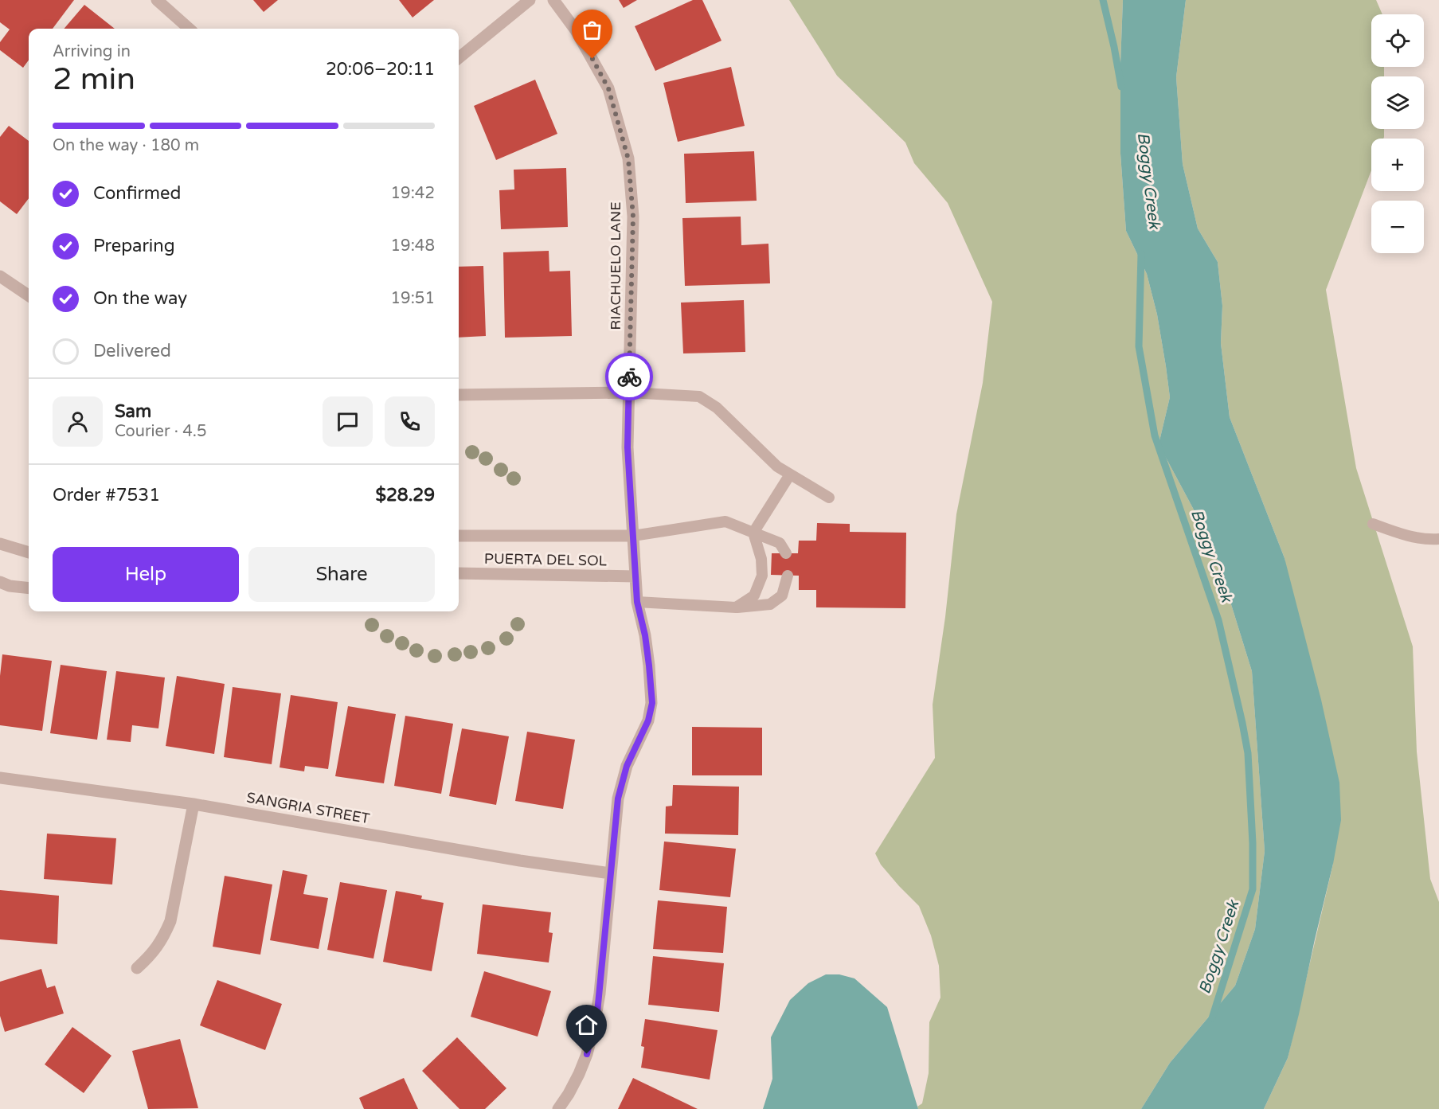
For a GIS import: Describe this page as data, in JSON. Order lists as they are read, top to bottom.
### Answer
{
  "streets": {
    "street": ["RIACHUELO LANE", "PUERTA DEL SOL", "SANGRIA STREET"]
  },
  "crossings": [
    ["RIACHUELO LANE", "PUERTA DEL SOL"],
    ["RIACHUELO LANE", "SANGRIA STREET"]
  ],
  "water": ["Boggy Creek"],
  "page": {
    "map_buttons": ["+", "−"],
    "heading": ["2 min", "Arriving in", "20:06–20:11"],
    "panel": [
      "Sam",
      "Courier · 4.5",
      "Order #7531",
      "$28.29"
    ],
    "bar": "On the way · 180 m",
    "list": [
      ["Confirmed", "19:42"],
      ["Preparing", "19:48"],
      ["On the way", "19:51"],
      "Delivered"
    ],
    "buttons": ["Help", "Share"]
  }
}
